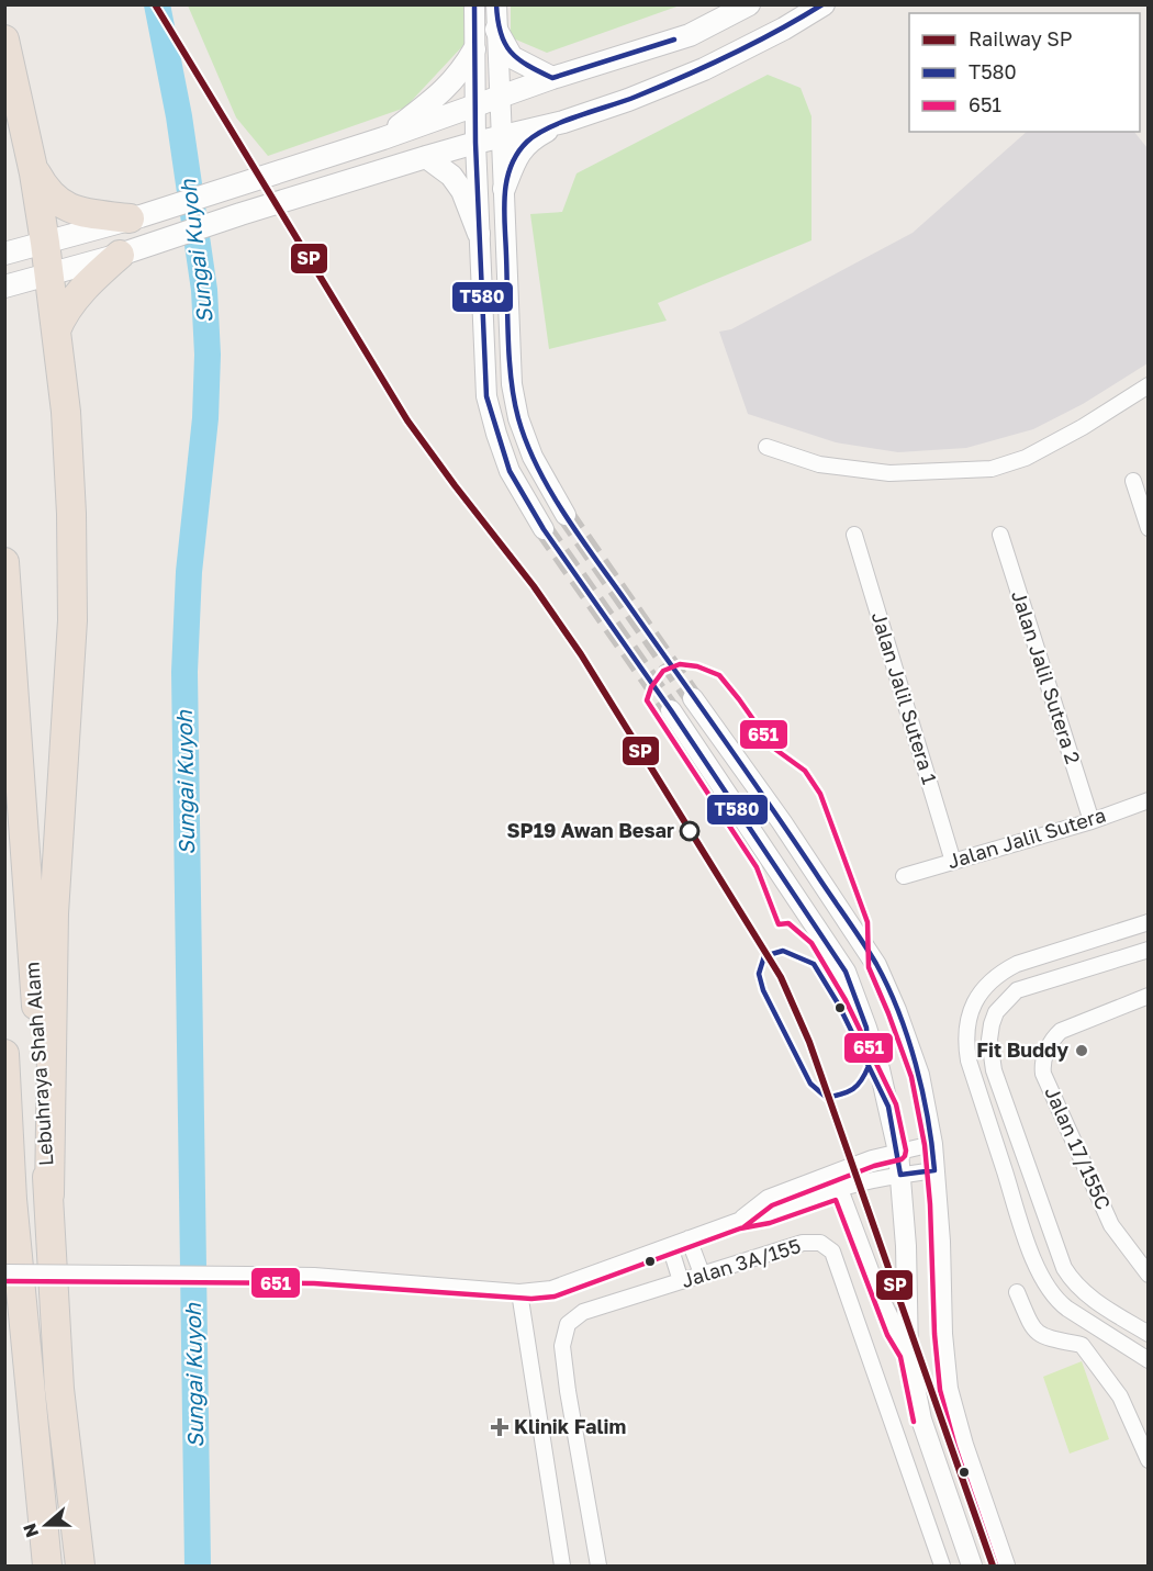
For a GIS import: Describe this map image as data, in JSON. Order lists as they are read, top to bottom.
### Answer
{
  "streets": {
    "highway": ["Lebuhraya Shah Alam"],
    "street": [
      "Jalan Jalil Sutera 2",
      "Jalan Jalil Sutera 1",
      "Jalan Jalil Sutera",
      "Jalan 17/155C",
      "Jalan 3A/155"
    ]
  },
  "crossings": [
    ["Jalan Jalil Sutera 2", "Jalan Jalil Sutera"],
    ["Jalan Jalil Sutera 1", "Jalan Jalil Sutera"]
  ],
  "water": ["Sungai Kuyoh"],
  "places": {
    "other": ["SP19 Awan Besar", "Fit Buddy"],
    "health": ["Klinik Falim"]
  },
  "lines": ["rail line SP", "transit line T580", "transit line 651"],
  "legend": ["Railway SP", "T580", "651"],
  "north": "left"
}
